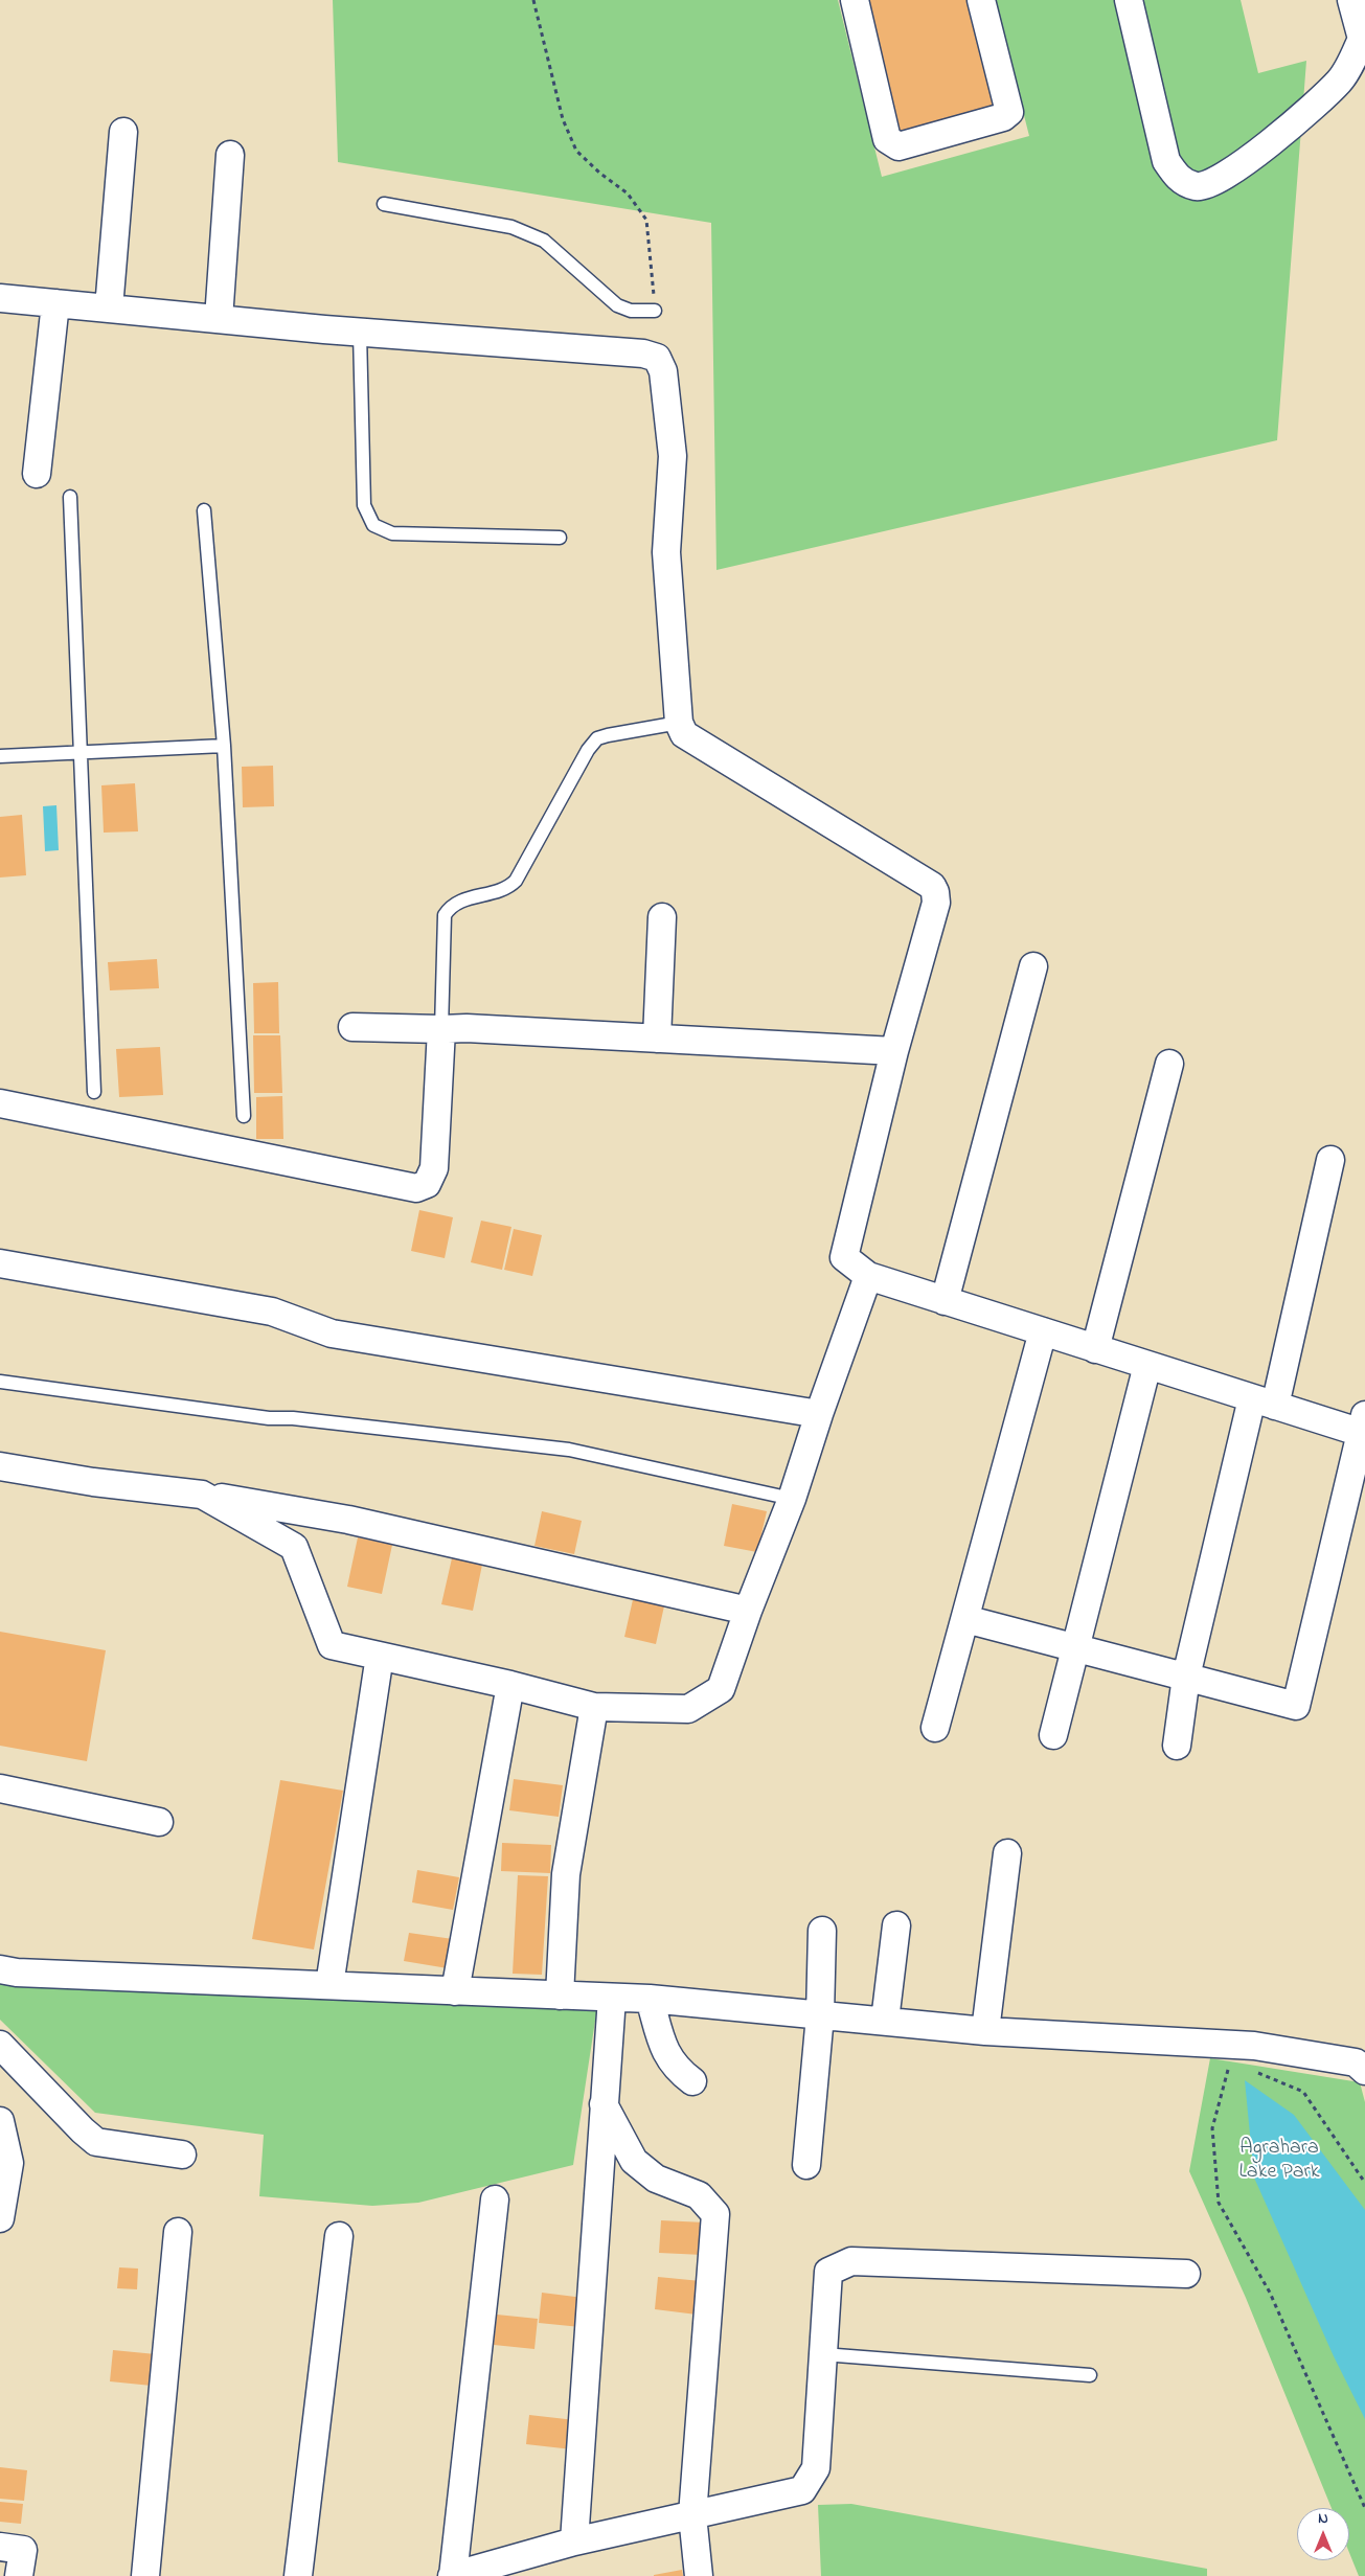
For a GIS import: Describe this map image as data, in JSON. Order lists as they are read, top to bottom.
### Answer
{
  "parks": ["Agrahara Lake Park"],
  "north": "top"
}
